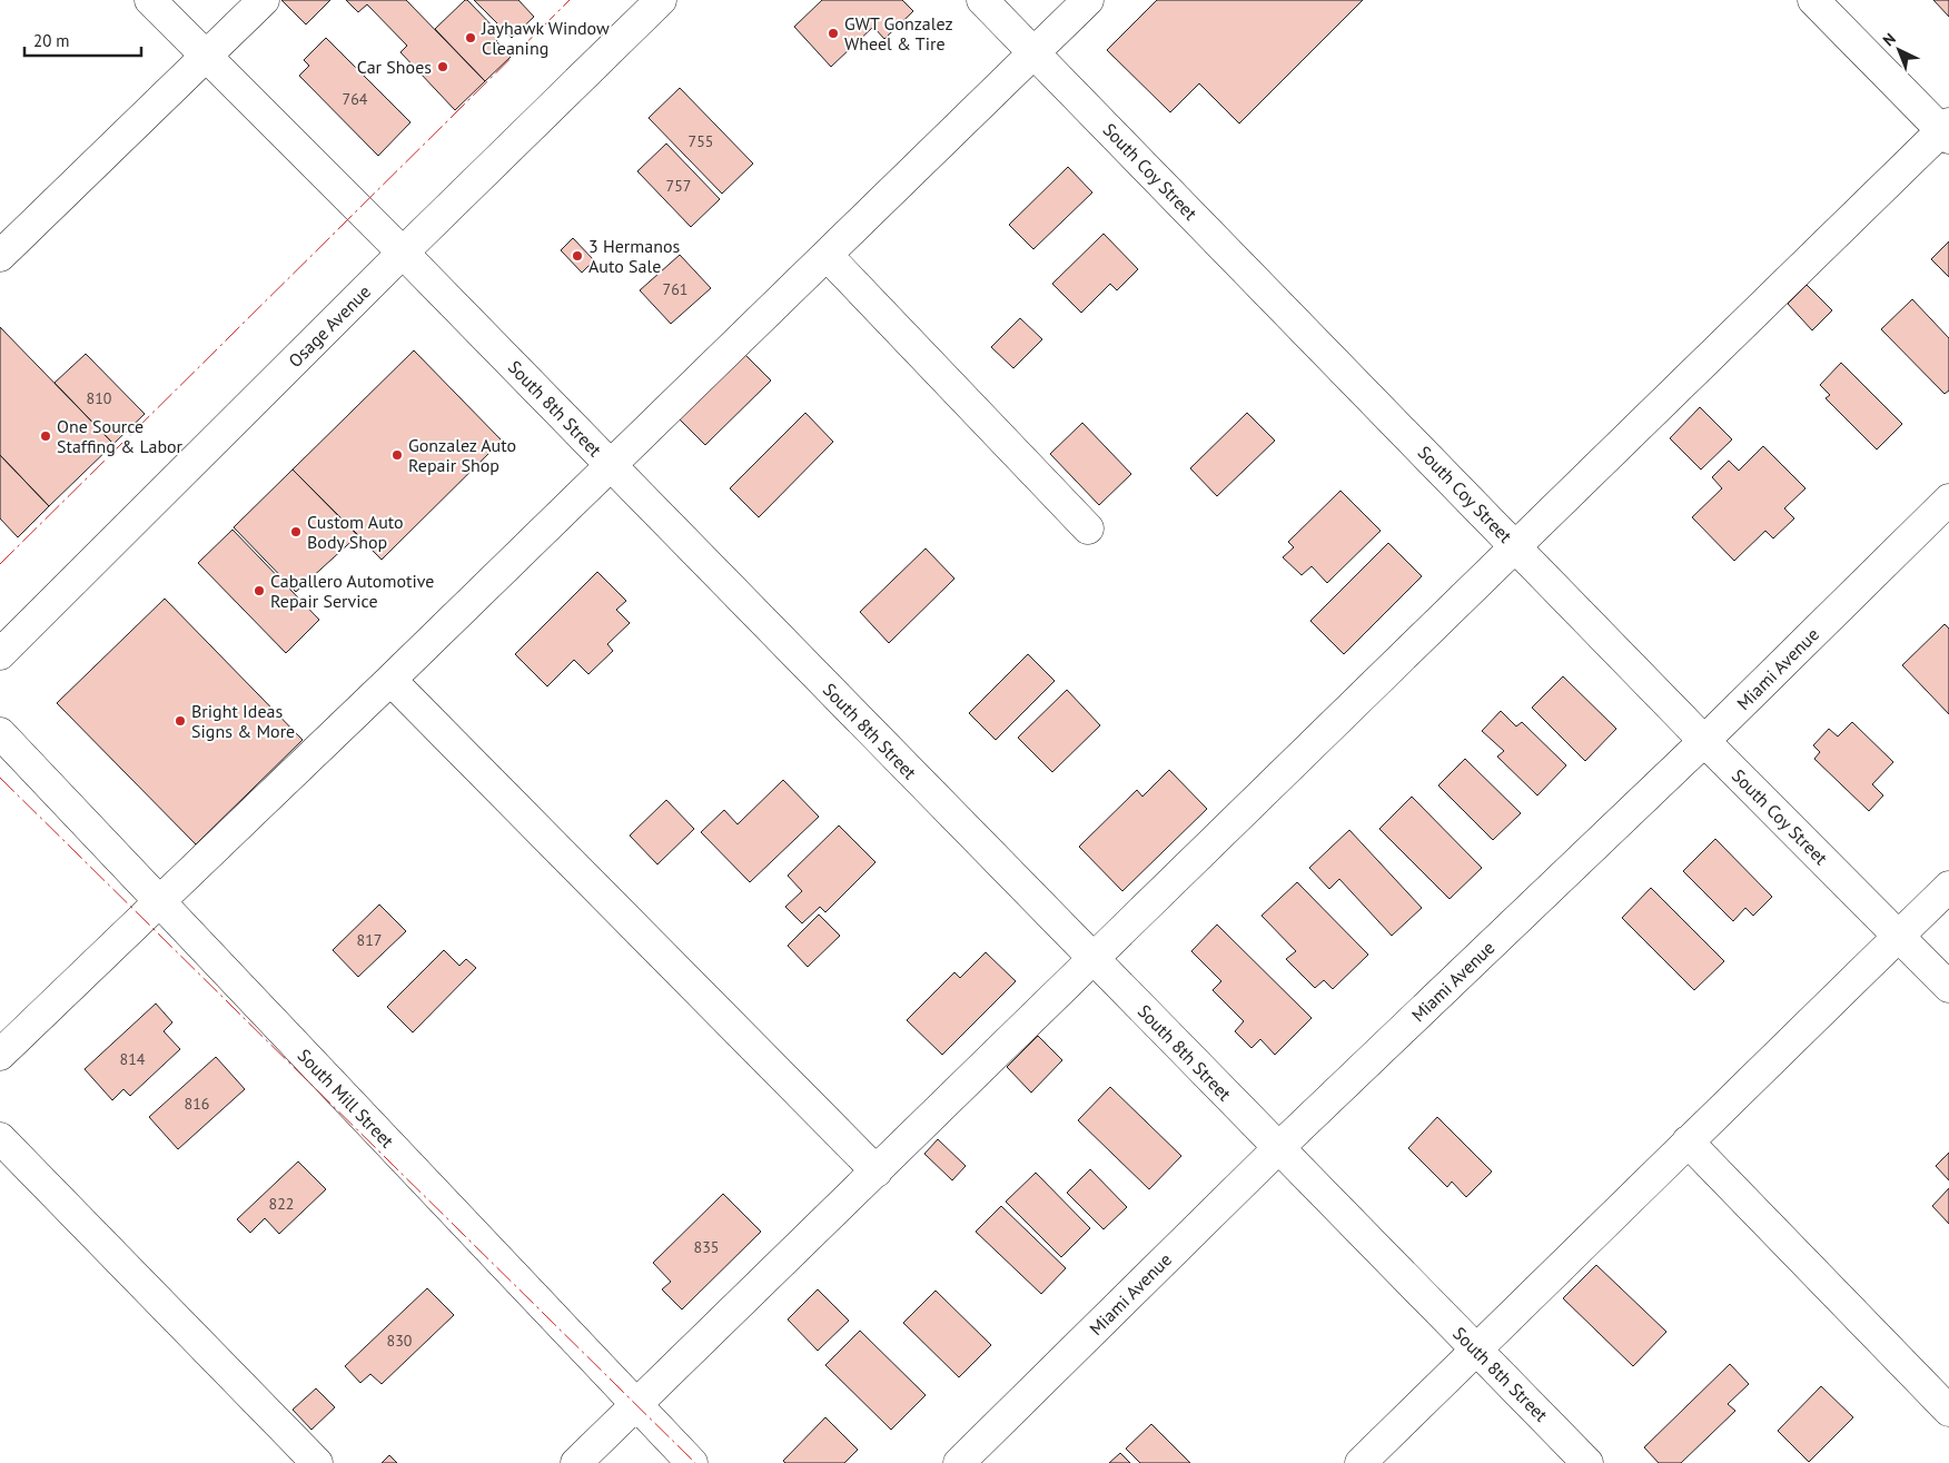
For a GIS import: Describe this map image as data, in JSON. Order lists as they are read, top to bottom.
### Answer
{
  "streets": {
    "street": [
      "South Coy Street",
      "Osage Avenue",
      "South 8th Street",
      "Miami Avenue",
      "South Mill Street"
    ]
  },
  "crossings": [
    ["South Coy Street", "Miami Avenue"],
    ["Osage Avenue", "South 8th Street"],
    ["South 8th Street", "Miami Avenue"]
  ],
  "places": [
    "GWT Gonzalez Wheel & Tire",
    "Jayhawk Window Cleaning",
    "Car Shoes",
    "3 Hermanos Auto Sale",
    "One Source Staffing & Labor",
    "Gonzalez Auto Repair Shop",
    "Custom Auto Body Shop",
    "Caballero Automotive Repair Service",
    "Bright Ideas Signs & More"
  ],
  "house_numbers": [
    "764",
    "755",
    "757",
    "761",
    "810",
    "817",
    "814",
    "816",
    "822",
    "835",
    "830"
  ],
  "scale_bar": "20 m",
  "north": "top left"
}
